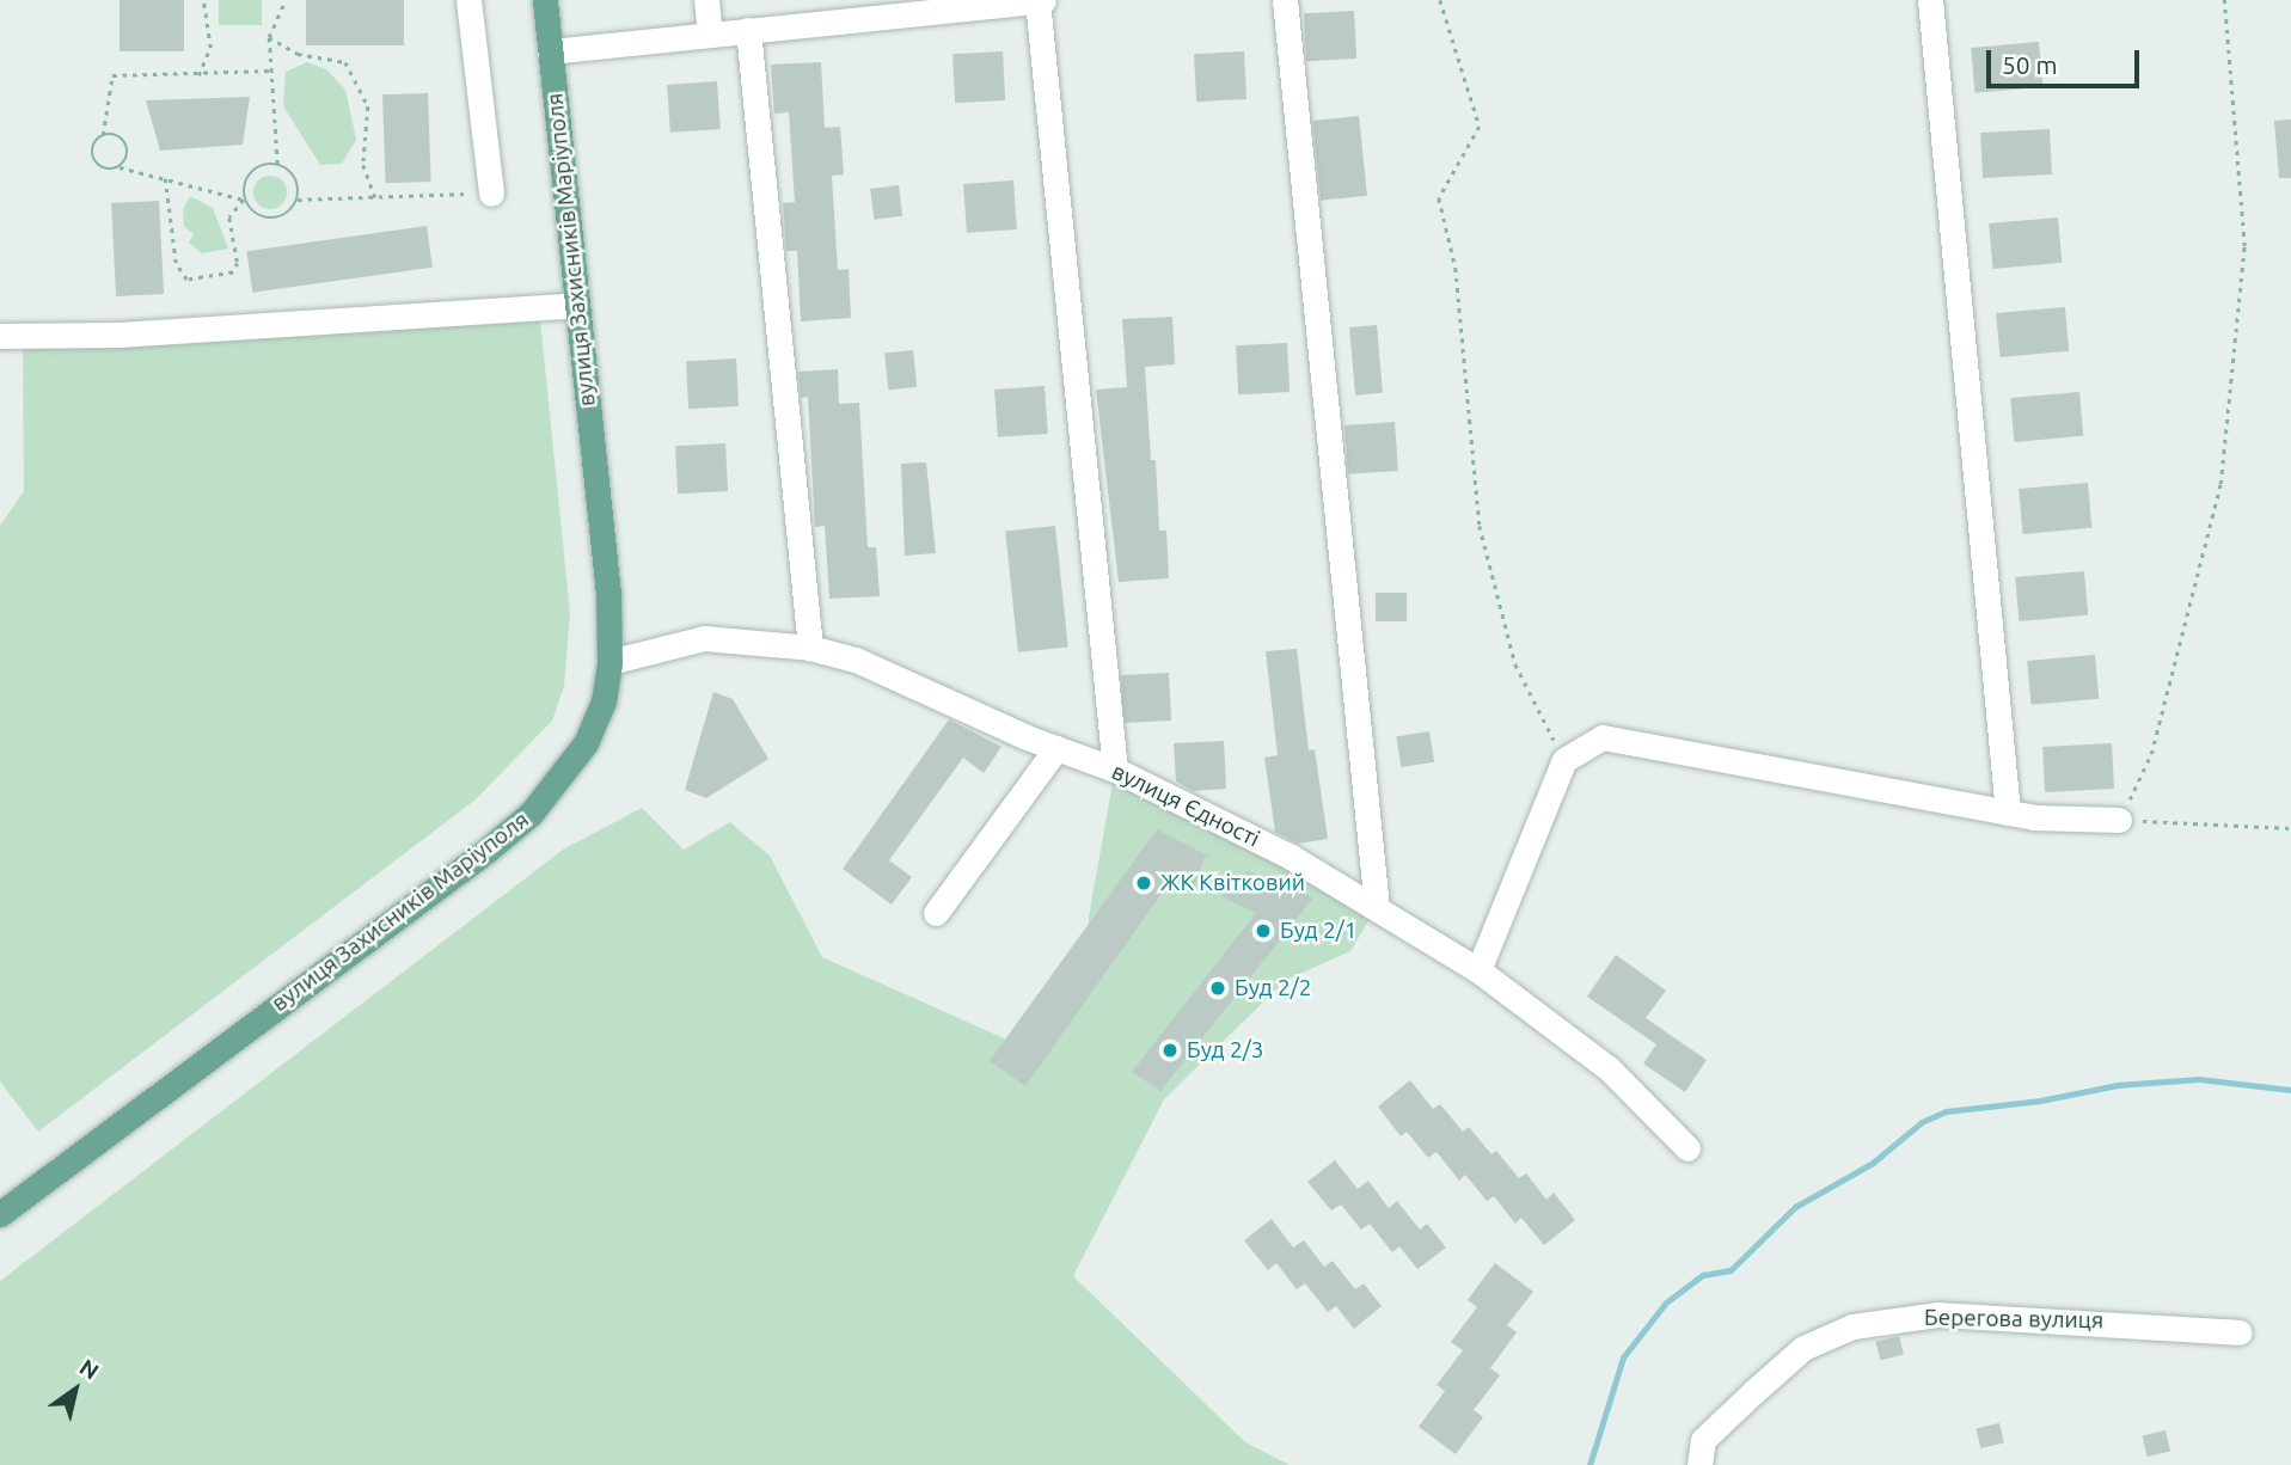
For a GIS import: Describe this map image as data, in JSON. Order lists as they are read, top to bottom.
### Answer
{
  "streets": {
    "main road": ["вулиця Захисників Маріуполя"],
    "street": ["вулиця Єдності", "Берегова вулиця"]
  },
  "crossings": [
    ["вулиця Захисників Маріуполя", "вулиця Єдності"]
  ],
  "places": [
    "ЖК Квітковий",
    "Буд 2/1",
    "Буд 2/2",
    "Буд 2/3"
  ],
  "scale_bar": "50 m",
  "north": "top right"
}
